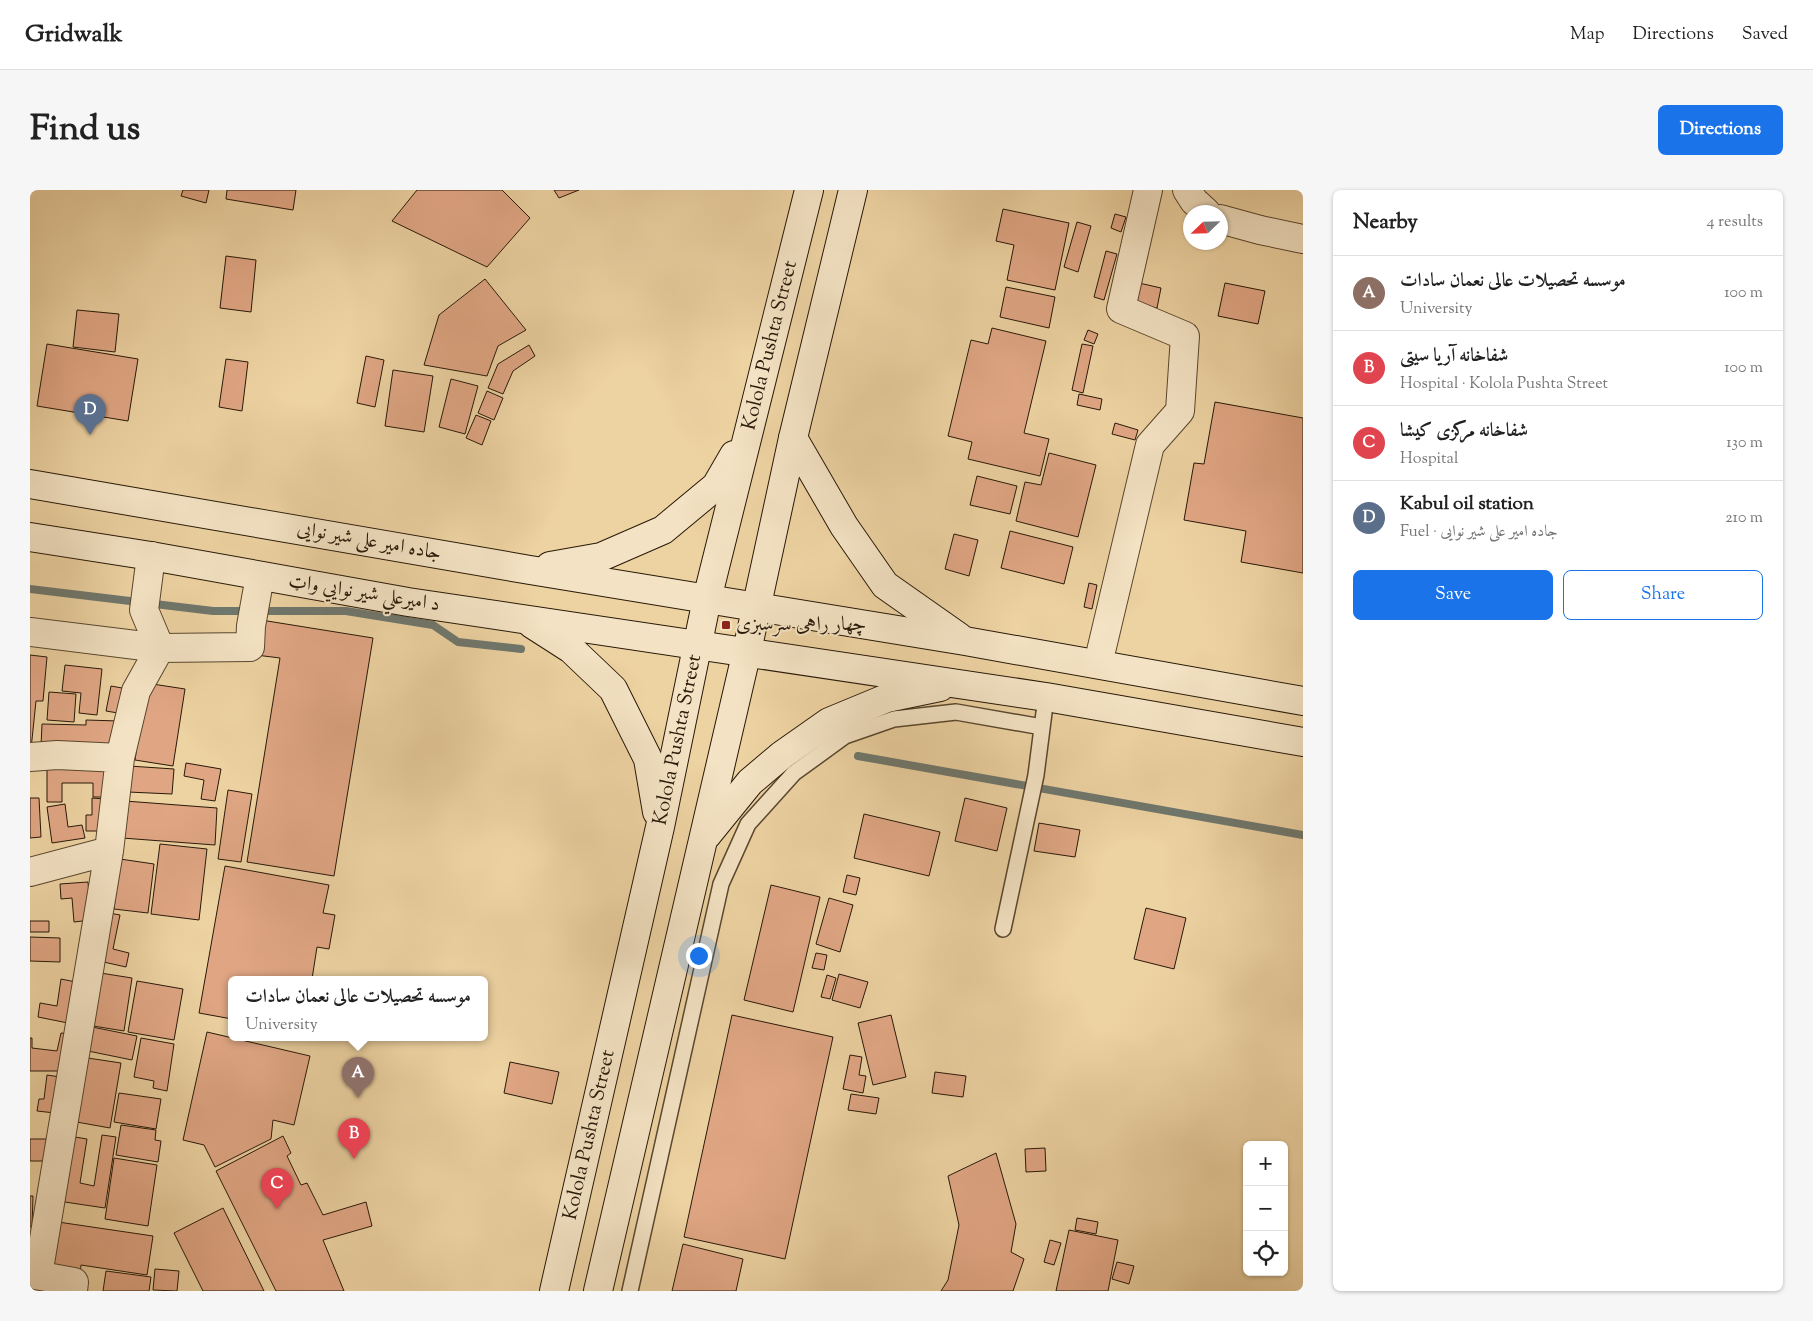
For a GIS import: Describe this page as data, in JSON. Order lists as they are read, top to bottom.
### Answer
{
  "streets": {
    "main road": ["Kolola Pushta Street", "جاده امیر علی شیر نوایی", "د امیرعلي شیر نوايي واټ"]
  },
  "crossings": [
    ["Kolola Pushta Street", "جاده امیر علی شیر نوایی"],
    ["Kolola Pushta Street", "د امیرعلي شیر نوايي واټ"]
  ],
  "places": {
    "transit": ["چهار راهی سرسبزی"]
  },
  "north": "bottom left",
  "page": {
    "header": "Gridwalk",
    "nav": ["Map", "Directions", "Saved"],
    "title": "Find us",
    "buttons": [
      "Directions",
      ["Save", "Share"]
    ],
    "heading": ["Nearby", "4 results"],
    "list": [
      {
        "mark": "A",
        "name": "موسسه تحصیلات عالی نعمان سادات",
        "note": "University",
        "value": "100 m"
      },
      {
        "mark": "B",
        "name": "شفاخانه آریا سیتی",
        "note": "Hospital · Kolola Pushta Street",
        "value": "100 m"
      },
      {
        "mark": "C",
        "name": "شفاخانه مرکزی کیشا",
        "note": "Hospital",
        "value": "130 m"
      },
      {
        "mark": "D",
        "name": "Kabul oil station",
        "note": "Fuel · جاده امیر علی شیر نوایی",
        "value": "210 m"
      }
    ],
    "pins": [
      "D",
      "A",
      "B",
      "C"
    ],
    "popup": ["موسسه تحصیلات عالی نعمان سادات", "University"],
    "map_buttons": ["+", "−"]
  }
}
